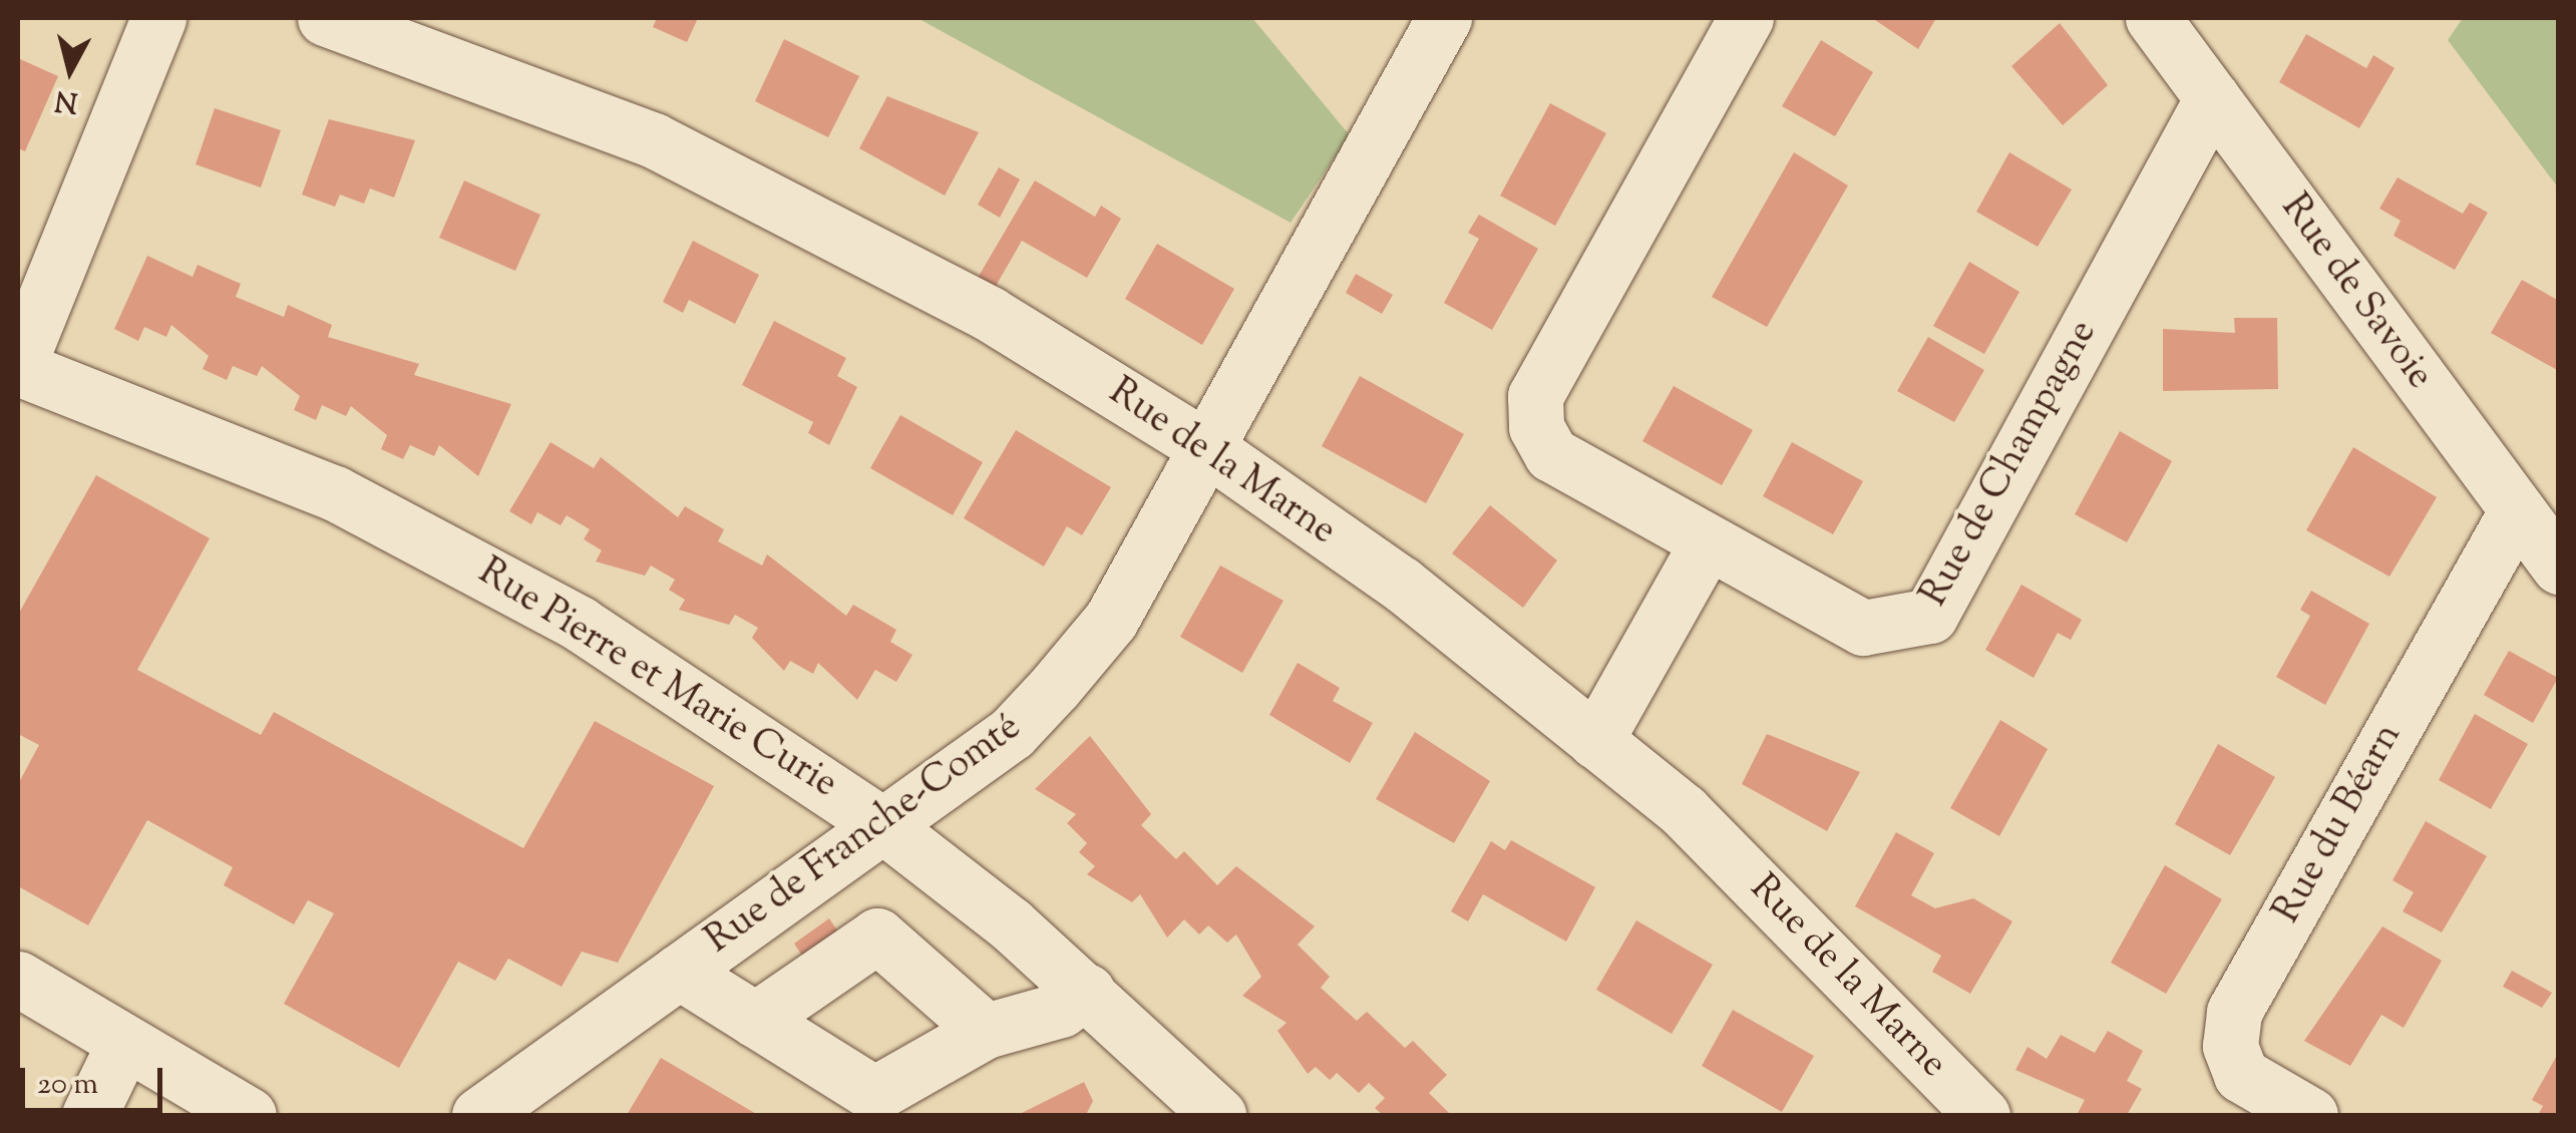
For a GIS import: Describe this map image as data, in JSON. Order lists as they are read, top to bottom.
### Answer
{
  "streets": {
    "street": [
      "Rue de Savoie",
      "Rue de la Marne",
      "Rue de Champagne",
      "Rue Pierre et Marie Curie",
      "Rue du Béarn",
      "Rue de Franche-Comté"
    ]
  },
  "crossings": [
    ["Rue de Savoie", "Rue de Champagne"],
    ["Rue de Savoie", "Rue du Béarn"],
    ["Rue de la Marne", "Rue de Franche-Comté"],
    ["Rue Pierre et Marie Curie", "Rue de Franche-Comté"]
  ],
  "scale_bar": "20 m",
  "north": "bottom"
}
